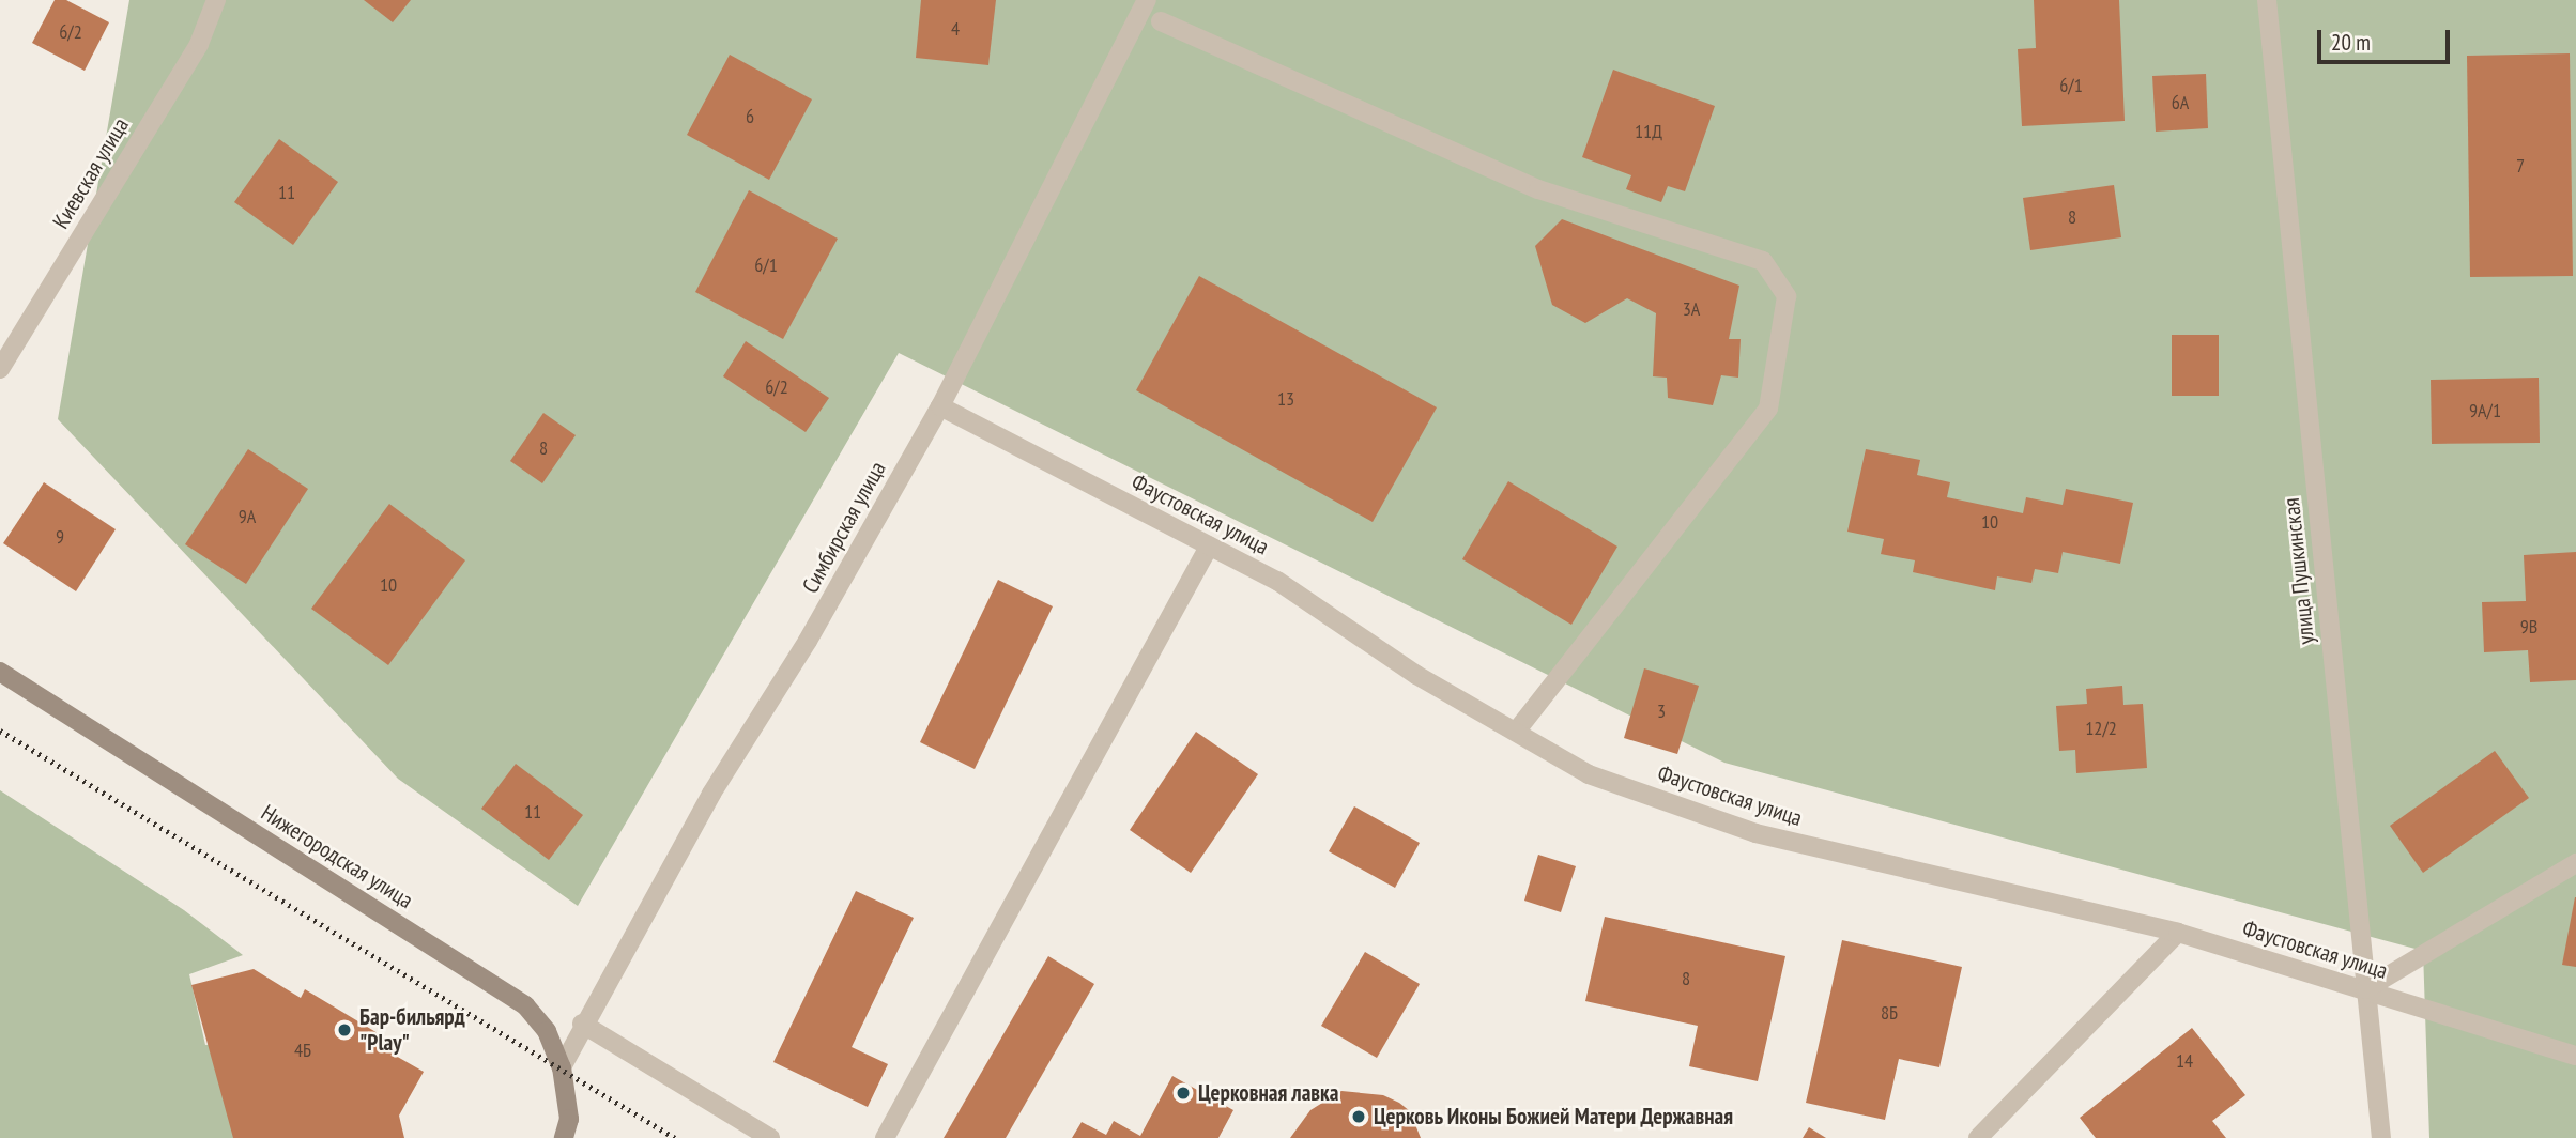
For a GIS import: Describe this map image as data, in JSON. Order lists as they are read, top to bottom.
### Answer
{
  "streets": {
    "street": [
      "Киевская улица",
      "Фаустовская улица",
      "Симбирская улица",
      "улица Пушкинская",
      "Нижегородская улица"
    ]
  },
  "crossings": [
    ["Фаустовская улица", "Симбирская улица"],
    ["Фаустовская улица", "улица Пушкинская"],
    ["Симбирская улица", "Нижегородская улица"]
  ],
  "places": ["Бар-бильярд \"Play\"", "Церковная лавка", "Церковь Иконы Божией Матери Державная"],
  "house_numbers": [
    "4",
    "6/2",
    "6/1",
    "6А",
    "6",
    "11Д",
    "7",
    "11",
    "8",
    "6/1",
    "3А",
    "6/2",
    "13",
    "9А/1",
    "8",
    "9А",
    "10",
    "9",
    "10",
    "9В",
    "3",
    "12/2",
    "11",
    "8",
    "8Б",
    "4Б",
    "14"
  ],
  "scale_bar": "20 m"
}
